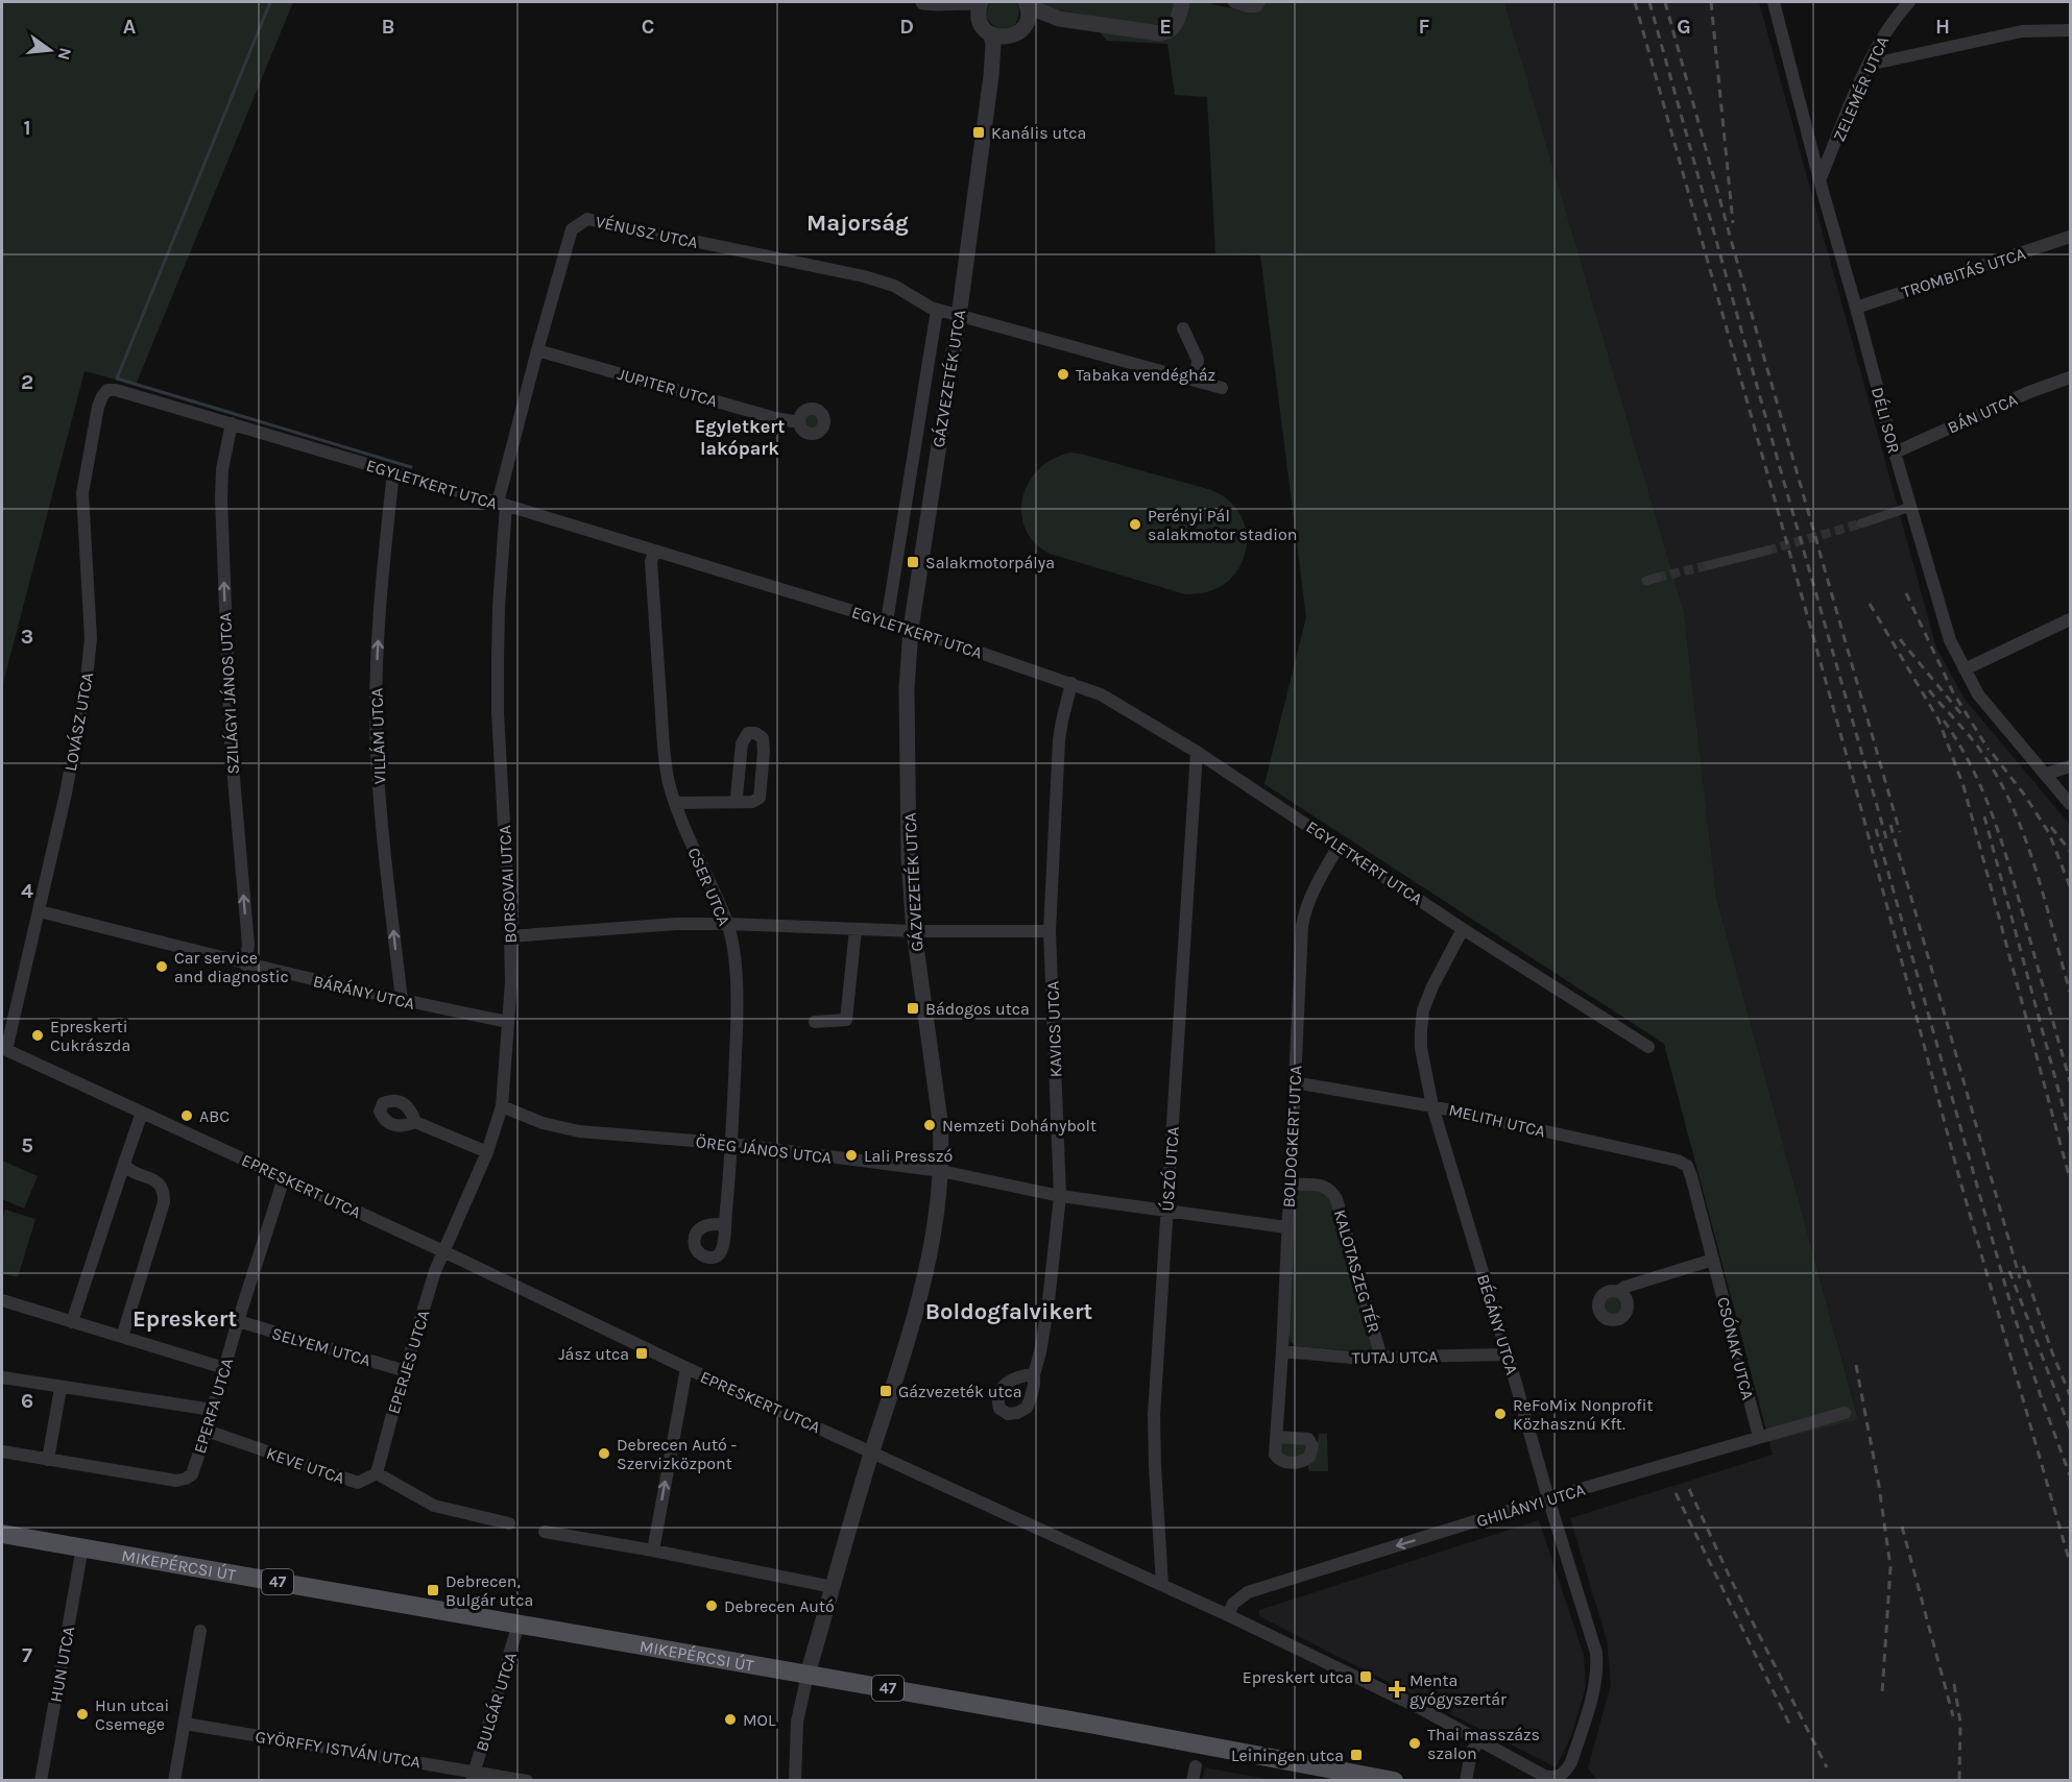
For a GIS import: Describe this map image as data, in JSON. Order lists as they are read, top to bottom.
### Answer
{
  "streets": {
    "main road": ["MIKEPÉRCSI ÚT", "47"],
    "street": [
      "ZELEMÉR UTCA",
      "VÉNUSZ UTCA",
      "TROMBITÁS UTCA",
      "GÁZVEZETÉK UTCA",
      "JUPITER UTCA",
      "BÁN UTCA",
      "DÉLI SOR",
      "EGYLETKERT UTCA",
      "SZILÁGYI JÁNOS UTCA",
      "LOVÁSZ UTCA",
      "VILLÁM UTCA",
      "BORSOVAI UTCA",
      "CSER UTCA",
      "BÁRÁNY UTCA",
      "KAVICS UTCA",
      "MELITH UTCA",
      "BOLDOGKERT UTCA",
      "ÖREG JÁNOS UTCA",
      "ÚSZÓ UTCA",
      "EPRESKERT UTCA",
      "KALOTASZEG TÉR",
      "BÉGÁNY UTCA",
      "SELYEM UTCA",
      "CSÓNAK UTCA",
      "TUTAJ UTCA",
      "EPERJES UTCA",
      "EPERFA UTCA",
      "KEVE UTCA",
      "GHILÁNYI UTCA",
      "HUN UTCA",
      "BULGÁR UTCA",
      "GYÖRFFY ISTVÁN UTCA"
    ]
  },
  "crossings": [
    ["ZELEMÉR UTCA", "DÉLI SOR"],
    ["VÉNUSZ UTCA", "GÁZVEZETÉK UTCA"],
    ["VÉNUSZ UTCA", "JUPITER UTCA"],
    ["VÉNUSZ UTCA", "EGYLETKERT UTCA"],
    ["VÉNUSZ UTCA", "BORSOVAI UTCA"],
    ["TROMBITÁS UTCA", "DÉLI SOR"],
    ["GÁZVEZETÉK UTCA", "EGYLETKERT UTCA"],
    ["GÁZVEZETÉK UTCA", "ÖREG JÁNOS UTCA"],
    ["GÁZVEZETÉK UTCA", "EPRESKERT UTCA"],
    ["GÁZVEZETÉK UTCA", "MIKEPÉRCSI ÚT"],
    ["BÁN UTCA", "DÉLI SOR"],
    ["EGYLETKERT UTCA", "SZILÁGYI JÁNOS UTCA"],
    ["EGYLETKERT UTCA", "LOVÁSZ UTCA"],
    ["EGYLETKERT UTCA", "VILLÁM UTCA"],
    ["EGYLETKERT UTCA", "BORSOVAI UTCA"],
    ["EGYLETKERT UTCA", "CSER UTCA"],
    ["EGYLETKERT UTCA", "KAVICS UTCA"],
    ["EGYLETKERT UTCA", "BOLDOGKERT UTCA"],
    ["EGYLETKERT UTCA", "ÚSZÓ UTCA"],
    ["EGYLETKERT UTCA", "BÉGÁNY UTCA"],
    ["SZILÁGYI JÁNOS UTCA", "BÁRÁNY UTCA"],
    ["LOVÁSZ UTCA", "BÁRÁNY UTCA"],
    ["LOVÁSZ UTCA", "EPRESKERT UTCA"],
    ["VILLÁM UTCA", "BÁRÁNY UTCA"],
    ["BORSOVAI UTCA", "BÁRÁNY UTCA"],
    ["BORSOVAI UTCA", "ÖREG JÁNOS UTCA"],
    ["BORSOVAI UTCA", "EPRESKERT UTCA"],
    ["BORSOVAI UTCA", "EPERJES UTCA"],
    ["CSER UTCA", "ÖREG JÁNOS UTCA"],
    ["KAVICS UTCA", "ÖREG JÁNOS UTCA"],
    ["MELITH UTCA", "BOLDOGKERT UTCA"],
    ["MELITH UTCA", "BÉGÁNY UTCA"],
    ["MELITH UTCA", "CSÓNAK UTCA"],
    ["BOLDOGKERT UTCA", "ÖREG JÁNOS UTCA"],
    ["BOLDOGKERT UTCA", "KALOTASZEG TÉR"],
    ["BOLDOGKERT UTCA", "TUTAJ UTCA"],
    ["ÖREG JÁNOS UTCA", "ÚSZÓ UTCA"],
    ["ÚSZÓ UTCA", "EPRESKERT UTCA"],
    ["EPRESKERT UTCA", "BÉGÁNY UTCA"],
    ["EPRESKERT UTCA", "EPERJES UTCA"],
    ["EPRESKERT UTCA", "EPERFA UTCA"],
    ["EPRESKERT UTCA", "GHILÁNYI UTCA"],
    ["KALOTASZEG TÉR", "TUTAJ UTCA"],
    ["BÉGÁNY UTCA", "TUTAJ UTCA"],
    ["BÉGÁNY UTCA", "GHILÁNYI UTCA"],
    ["SELYEM UTCA", "EPERJES UTCA"],
    ["SELYEM UTCA", "EPERFA UTCA"],
    ["CSÓNAK UTCA", "GHILÁNYI UTCA"],
    ["EPERJES UTCA", "KEVE UTCA"],
    ["EPERFA UTCA", "KEVE UTCA"],
    ["MIKEPÉRCSI ÚT", "HUN UTCA"],
    ["MIKEPÉRCSI ÚT", "BULGÁR UTCA"],
    ["BULGÁR UTCA", "GYÖRFFY ISTVÁN UTCA"]
  ],
  "one_way": ["SZILÁGYI JÁNOS UTCA", "VILLÁM UTCA", "GHILÁNYI UTCA"],
  "districts": [
    "Majorság",
    "Egyletkert lakópark",
    "Boldogfalvikert",
    "Epreskert"
  ],
  "places": {
    "transit": [
      "Kanális utca",
      "Salakmotorpálya",
      "Bádogos utca",
      "Jász utca",
      "Gázvezeték utca",
      "Debrecen, Bulgár utca",
      "Epreskert utca",
      "Leiningen utca"
    ],
    "other": [
      "Tabaka vendégház",
      "Perényi Pál salakmotor stadion",
      "Car service and diagnostic",
      "Epreskerti Cukrászda",
      "ABC",
      "Nemzeti Dohánybolt",
      "Lali Presszó",
      "ReFoMix Nonprofit Közhasznú Kft.",
      "Debrecen Autó - Szervizközpont",
      "Debrecen Autó",
      "Hun utcai Csemege",
      "MOL",
      "Thai masszázs szalon"
    ],
    "health": ["Menta gyógyszertár"]
  },
  "north": "right",
  "grid": {
    "columns": [
      "A",
      "B",
      "C",
      "D",
      "E",
      "F",
      "G",
      "H"
    ],
    "rows": [
      "1",
      "2",
      "3",
      "4",
      "5",
      "6",
      "7"
    ]
  }
}
